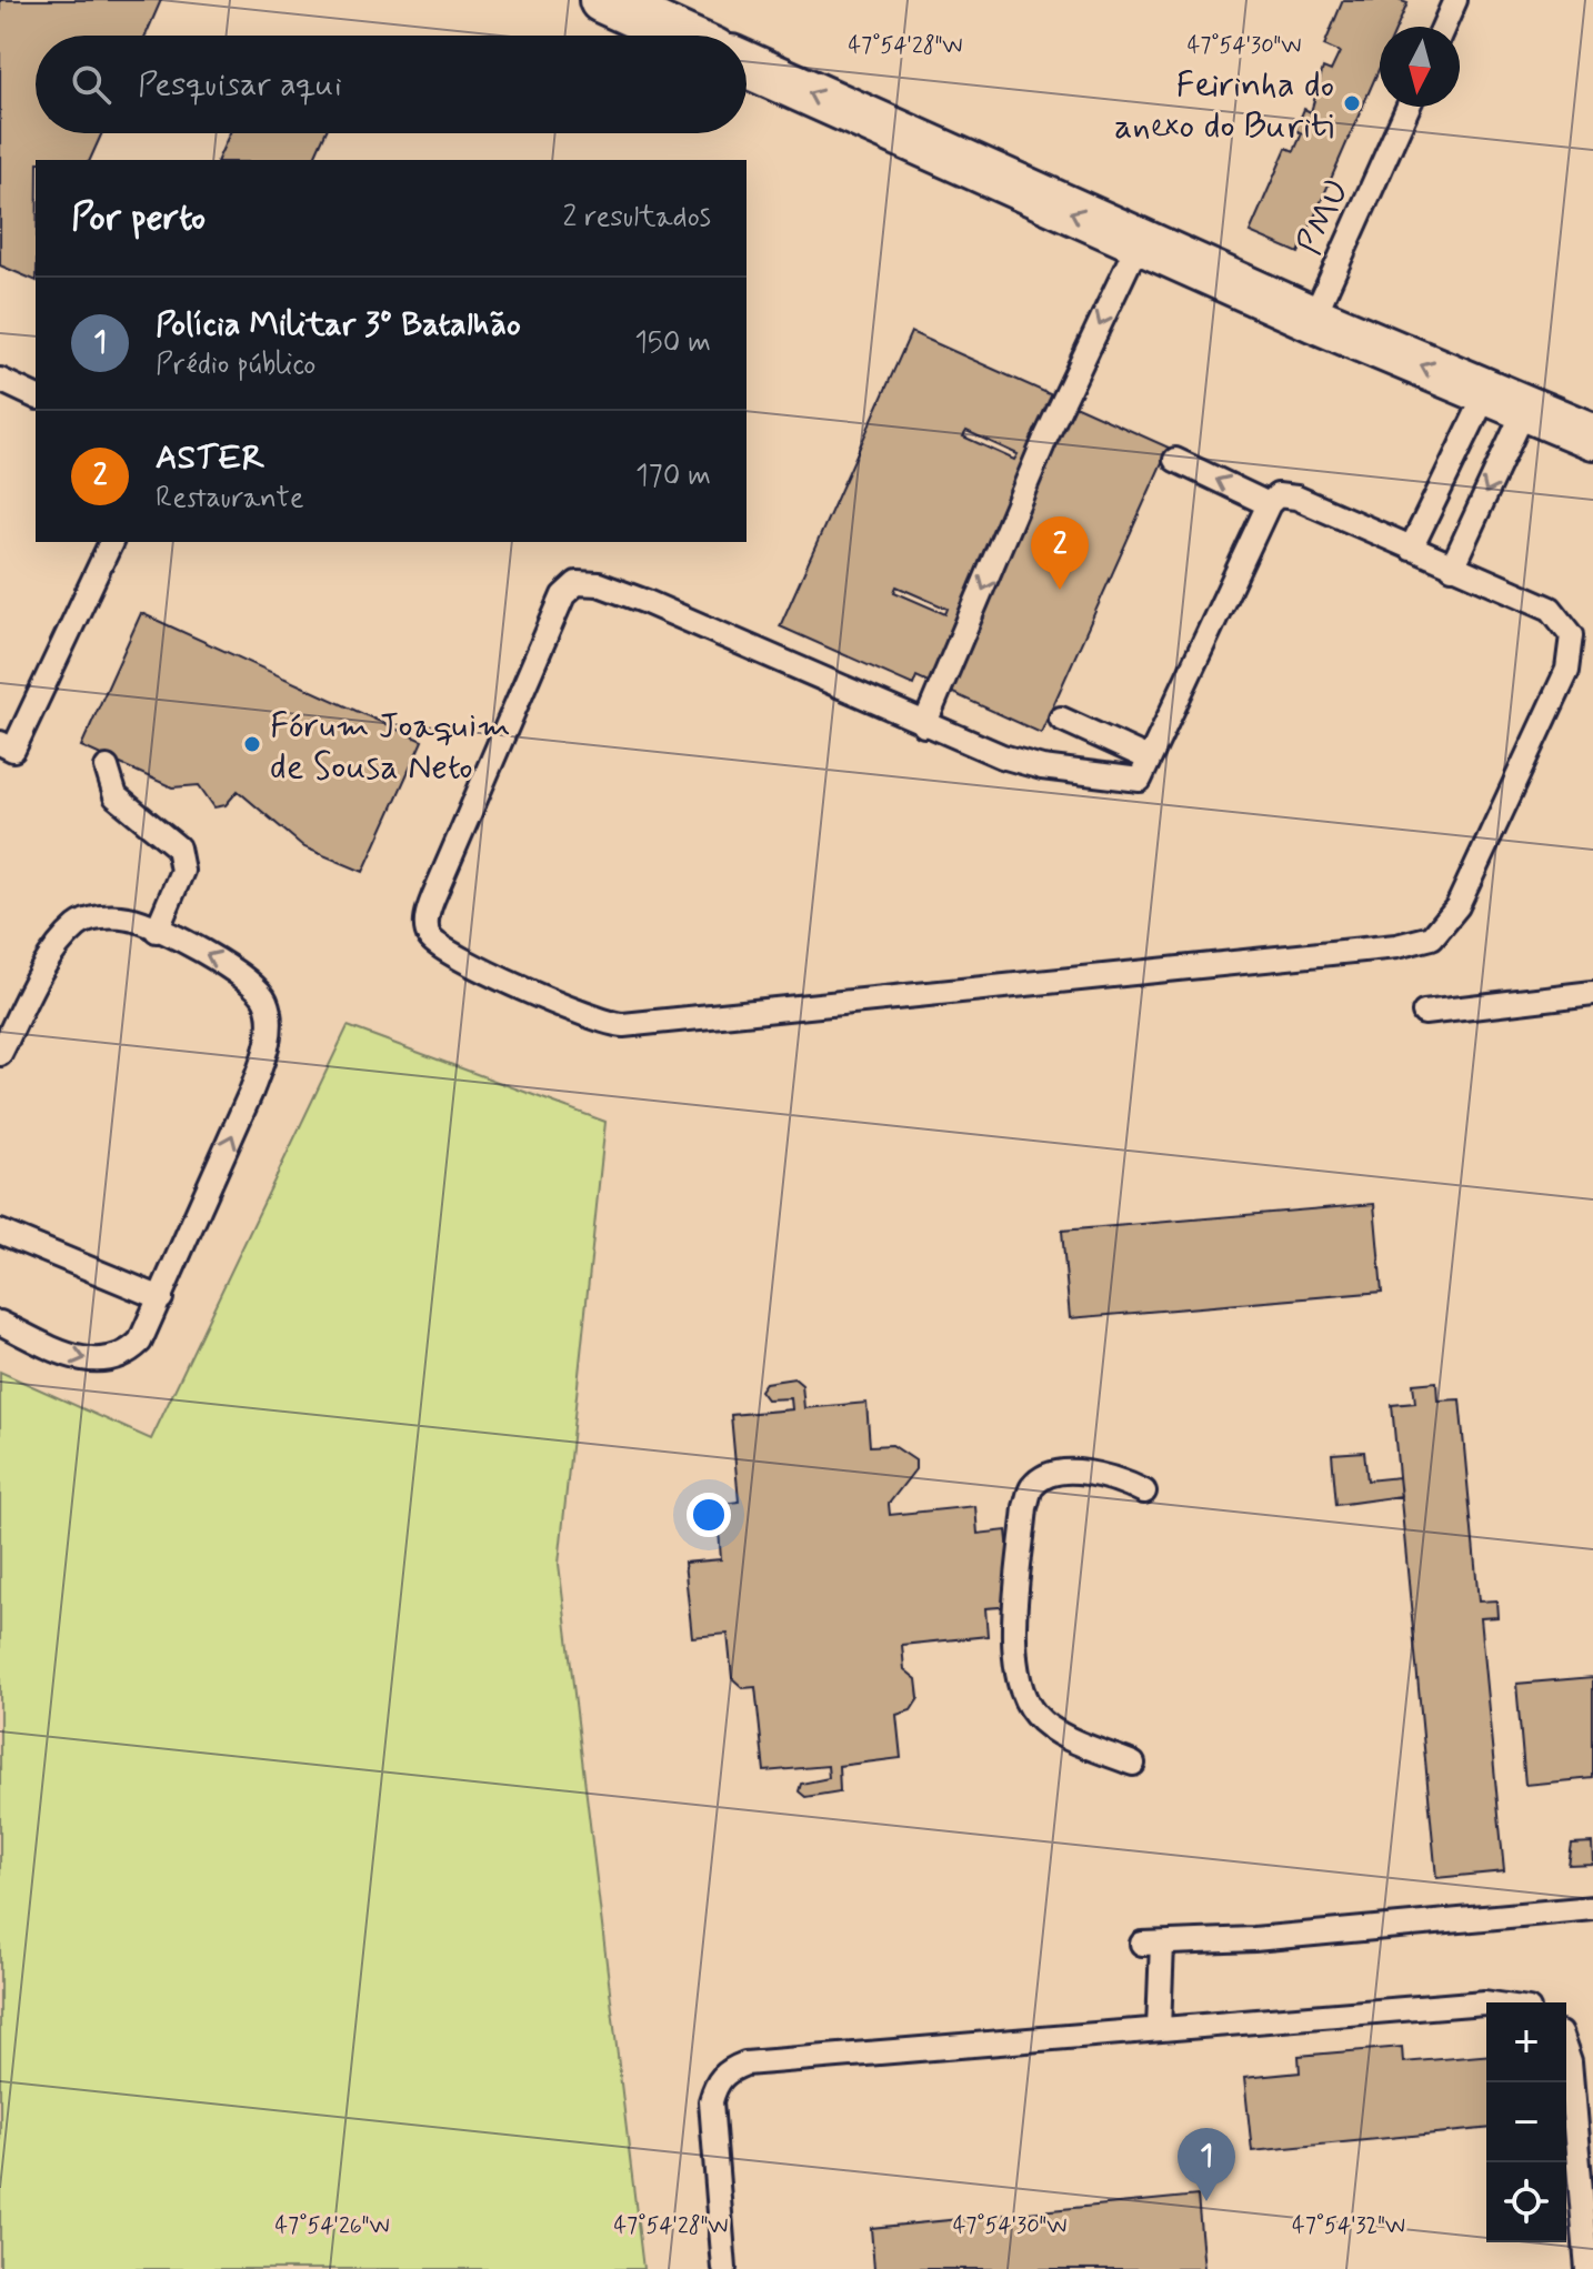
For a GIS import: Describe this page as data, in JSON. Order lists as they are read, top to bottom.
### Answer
{
  "streets": {
    "lane": ["PMU"]
  },
  "places": ["Feirinha do anexo do Buriti", "Fórum Joaquim de Sousa Neto"],
  "north": "bottom",
  "page": {
    "search": "Pesquisar aqui",
    "heading": ["Por perto", "2 resultados"],
    "list": [
      {
        "mark": "1",
        "name": "Polícia Militar 3º Batalhão",
        "note": "Prédio público",
        "value": "150 m"
      },
      {
        "mark": "2",
        "name": "ASTER",
        "note": "Restaurante",
        "value": "170 m"
      }
    ],
    "pins": ["2", "1"],
    "map_buttons": ["+", "−"]
  },
  "coordinates": [
    "47°54'28\"W",
    "47°54'30\"W",
    "47°54'26\"W",
    "47°54'32\"W"
  ]
}
